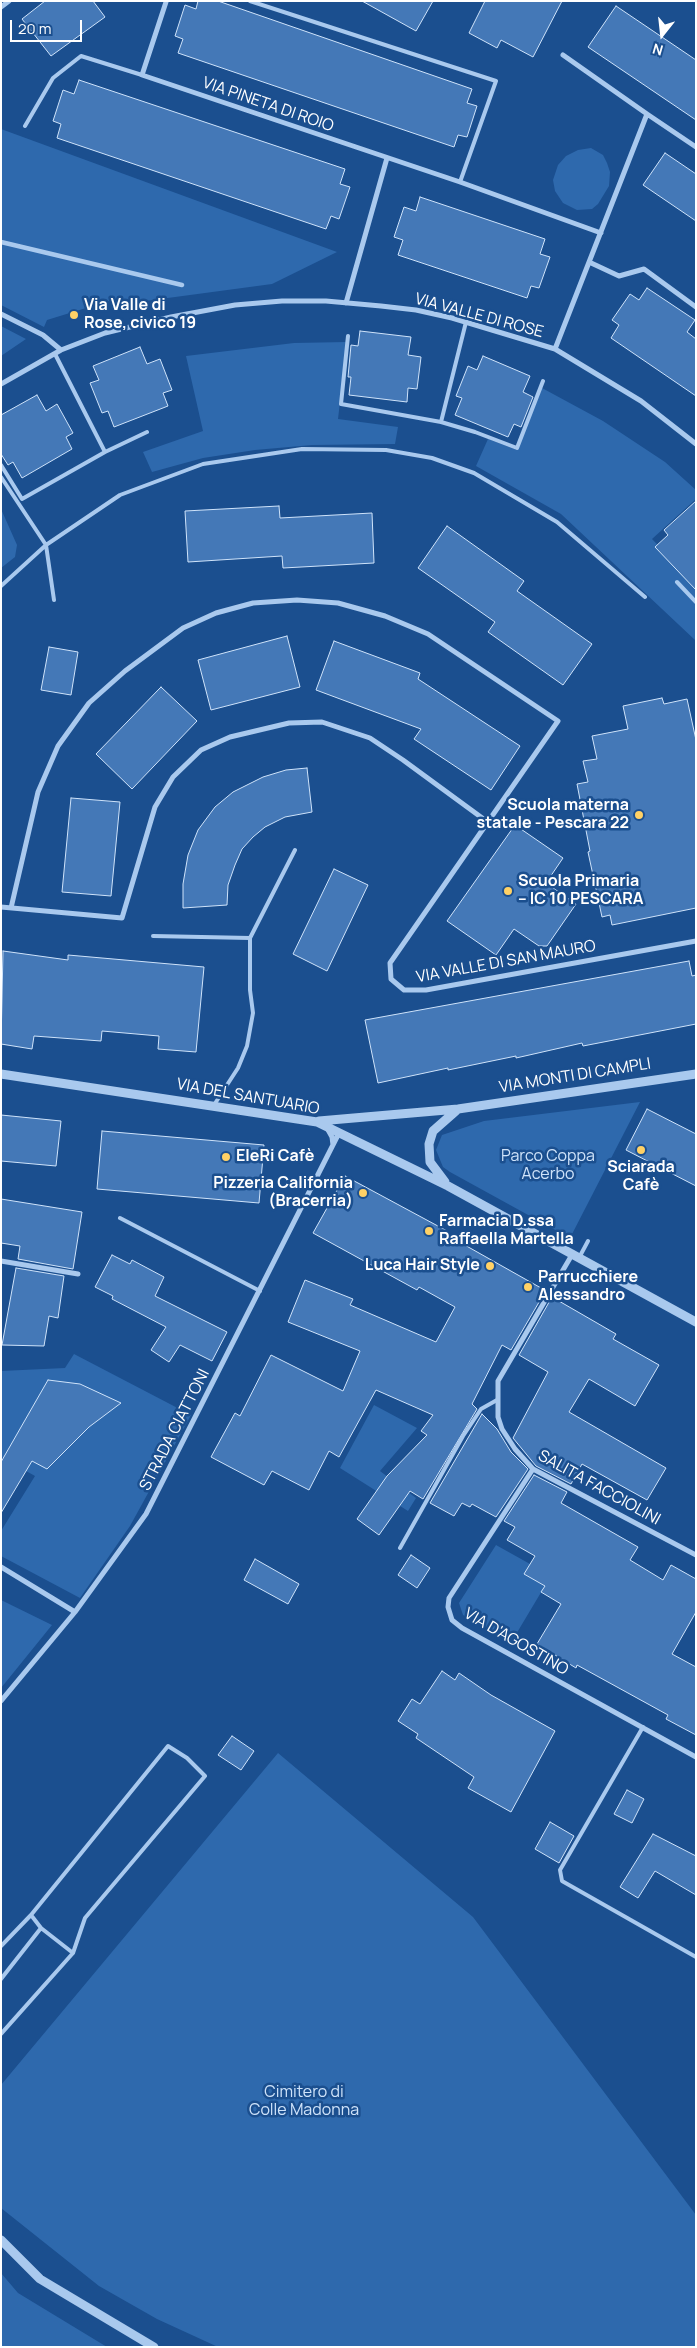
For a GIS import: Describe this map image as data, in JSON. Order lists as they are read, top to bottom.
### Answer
{
  "streets": {
    "street": [
      "VIA PINETA DI ROIO",
      "VIA VALLE DI ROSE",
      "VIA VALLE DI SAN MAURO",
      "VIA MONTI DI CAMPLI",
      "VIA DEL SANTUARIO",
      "STRADA CIATTONI",
      "SALITA FACCIOLINI",
      "VIA D'AGOSTINO"
    ]
  },
  "crossings": [
    ["VIA MONTI DI CAMPLI", "VIA DEL SANTUARIO"],
    ["VIA DEL SANTUARIO", "STRADA CIATTONI"],
    ["VIA DEL SANTUARIO", "SALITA FACCIOLINI"],
    ["SALITA FACCIOLINI", "VIA D'AGOSTINO"]
  ],
  "parks": ["Parco Coppa Acerbo", "Cimitero di Colle Madonna"],
  "places": [
    "Via Valle di Rose, civico 19",
    "Scuola materna statale - Pescara 22",
    "Scuola Primaria – IC 10 PESCARA",
    "Sciarada Cafè",
    "EleRi Cafè",
    "Pizzeria California (Bracerria)",
    "Farmacia D.ssa Raffaella Martella",
    "Luca Hair Style",
    "Parrucchiere Alessandro"
  ],
  "scale_bar": "20 m",
  "north": "bottom"
}
